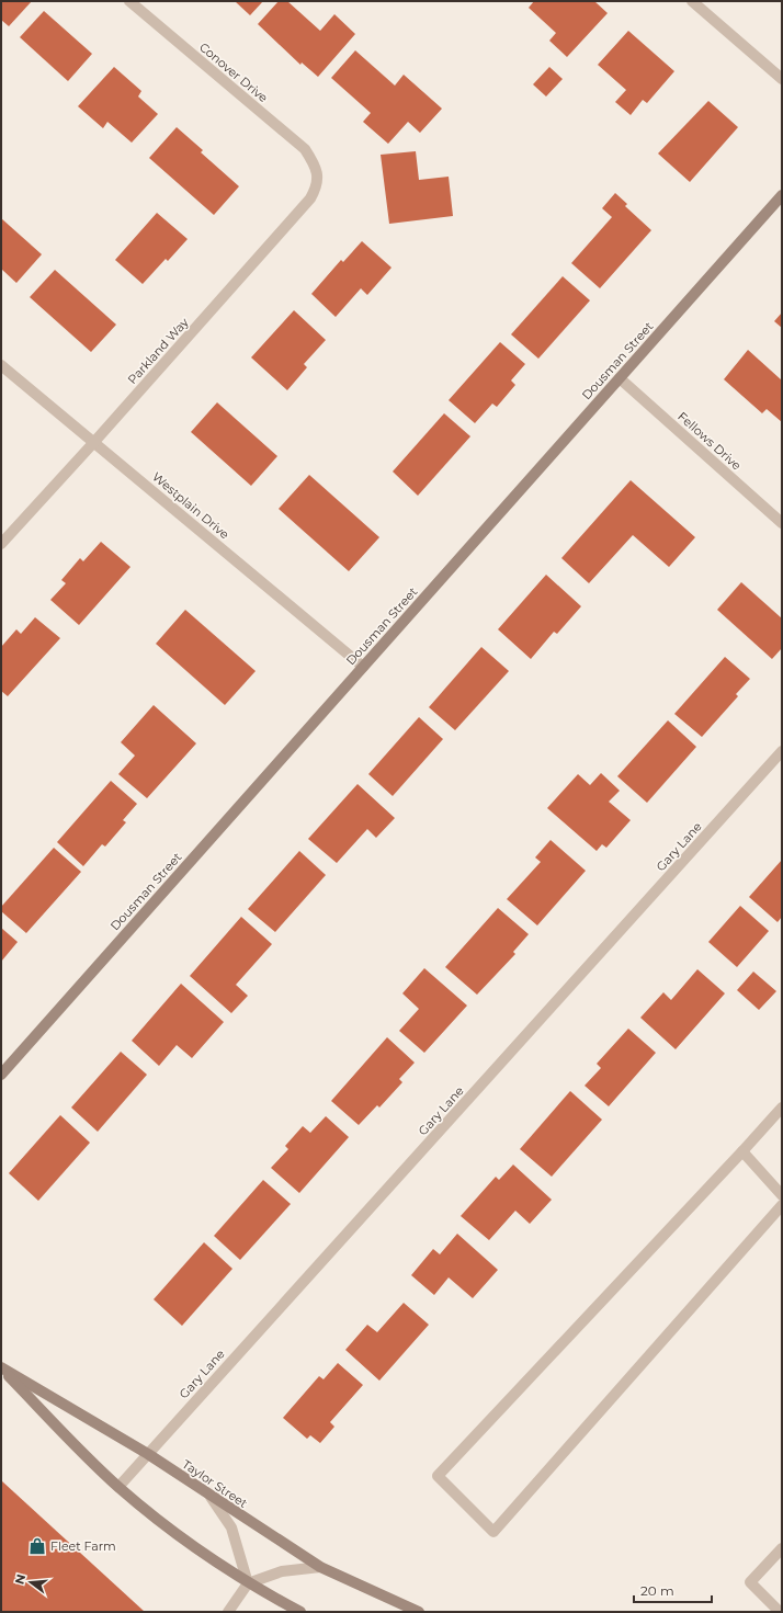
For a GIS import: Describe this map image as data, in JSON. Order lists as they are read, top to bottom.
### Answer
{
  "streets": {
    "street": [
      "Conover Drive",
      "Parkland Way",
      "Dousman Street",
      "Fellows Drive",
      "Westplain Drive",
      "Gary Lane",
      "Taylor Street"
    ]
  },
  "crossings": [
    ["Conover Drive", "Parkland Way"],
    ["Parkland Way", "Westplain Drive"],
    ["Dousman Street", "Fellows Drive"],
    ["Dousman Street", "Westplain Drive"],
    ["Gary Lane", "Taylor Street"]
  ],
  "places": {
    "shop": ["Fleet Farm"]
  },
  "scale_bar": "20 m",
  "north": "left"
}
